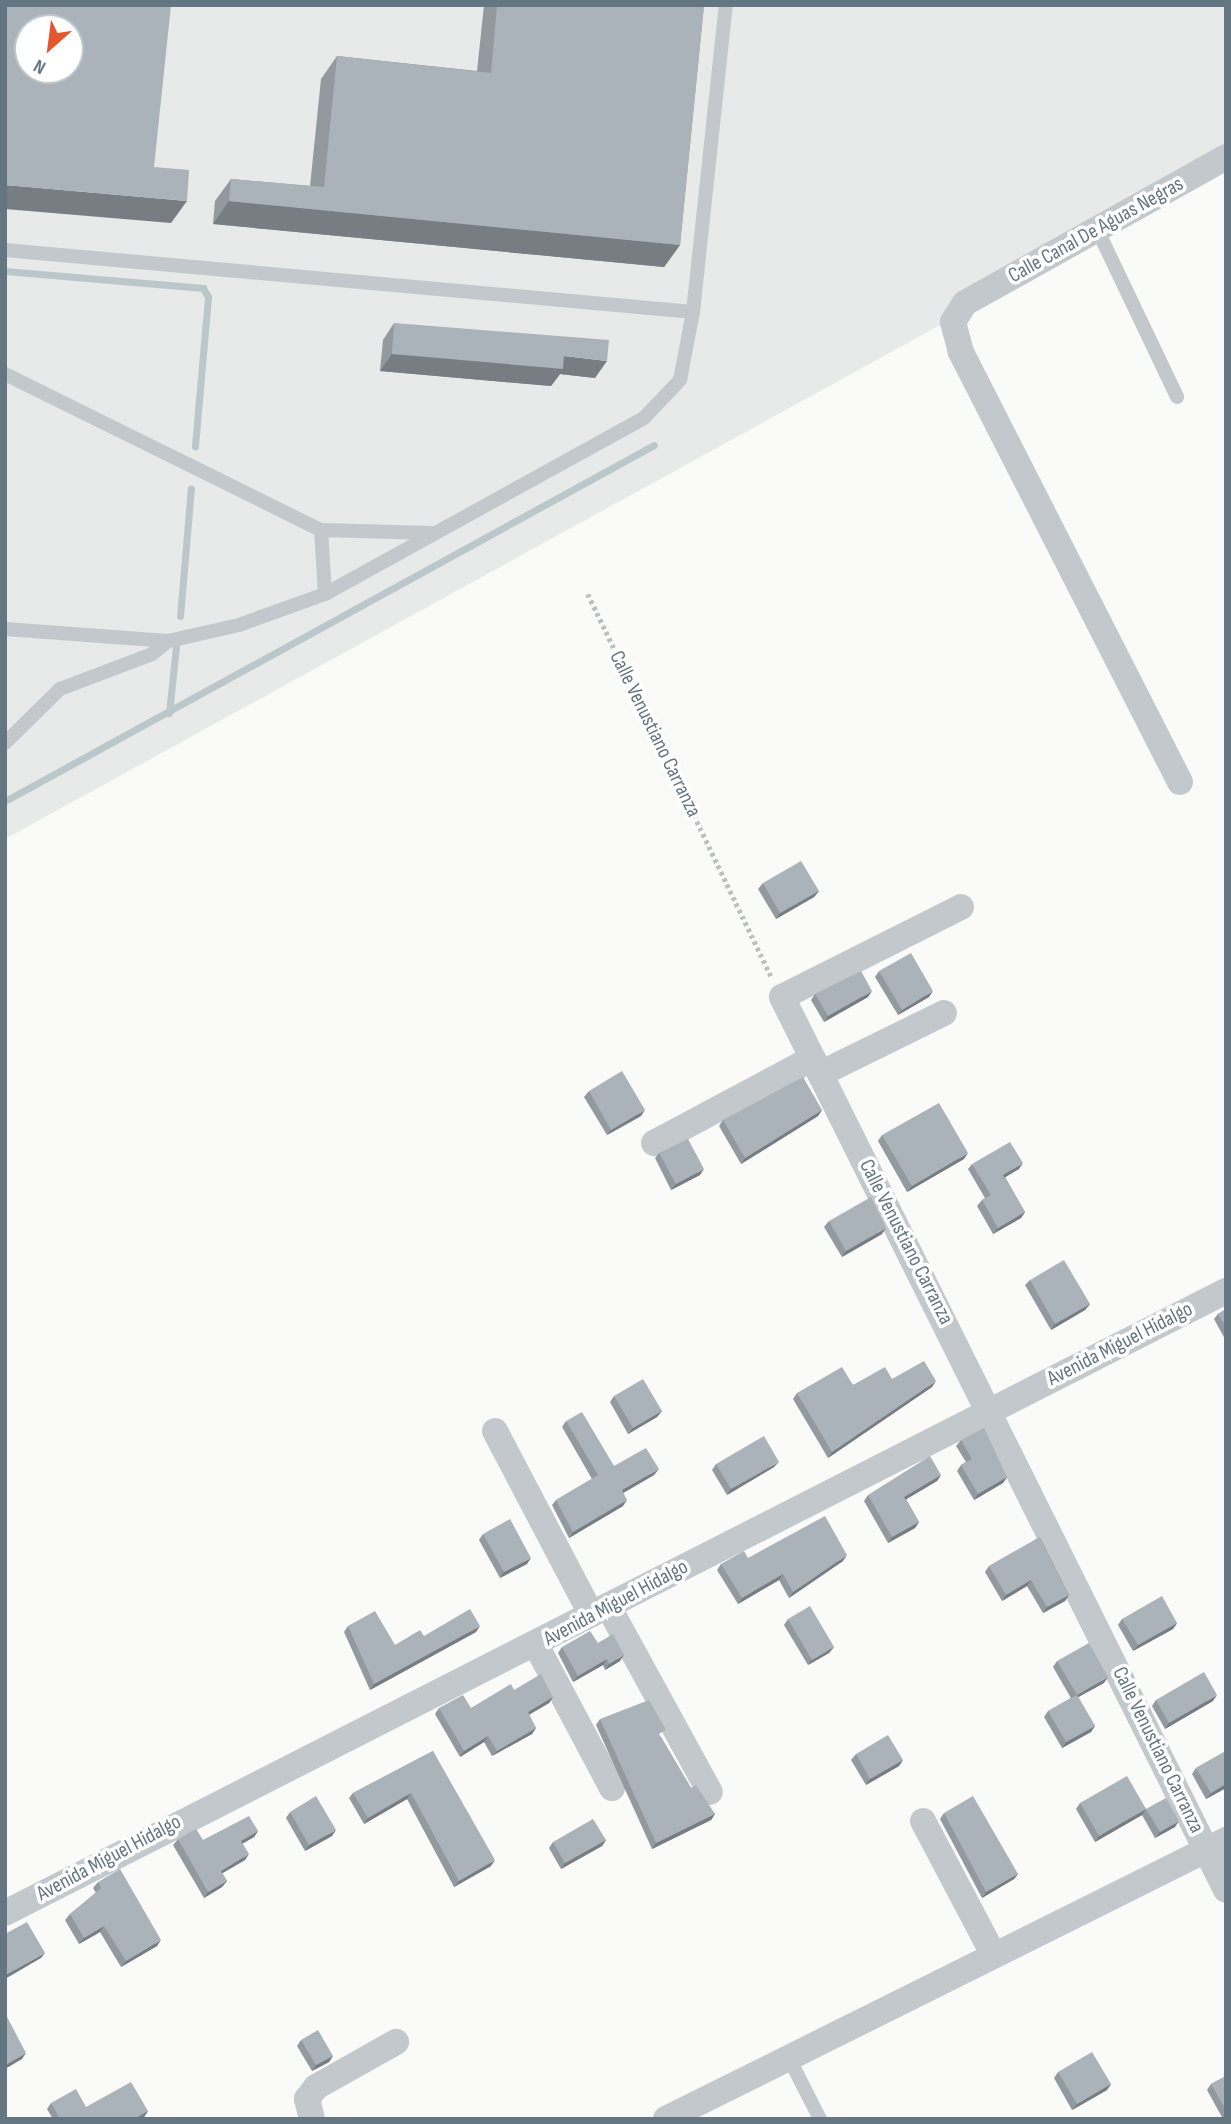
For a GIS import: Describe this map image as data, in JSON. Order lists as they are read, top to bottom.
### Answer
{
  "streets": {
    "street": ["Calle Canal De Aguas Negras", "Calle Venustiano Carranza", "Avenida Miguel Hidalgo"]
  },
  "crossings": [
    ["Calle Venustiano Carranza", "Avenida Miguel Hidalgo"]
  ],
  "north": "bottom left"
}
